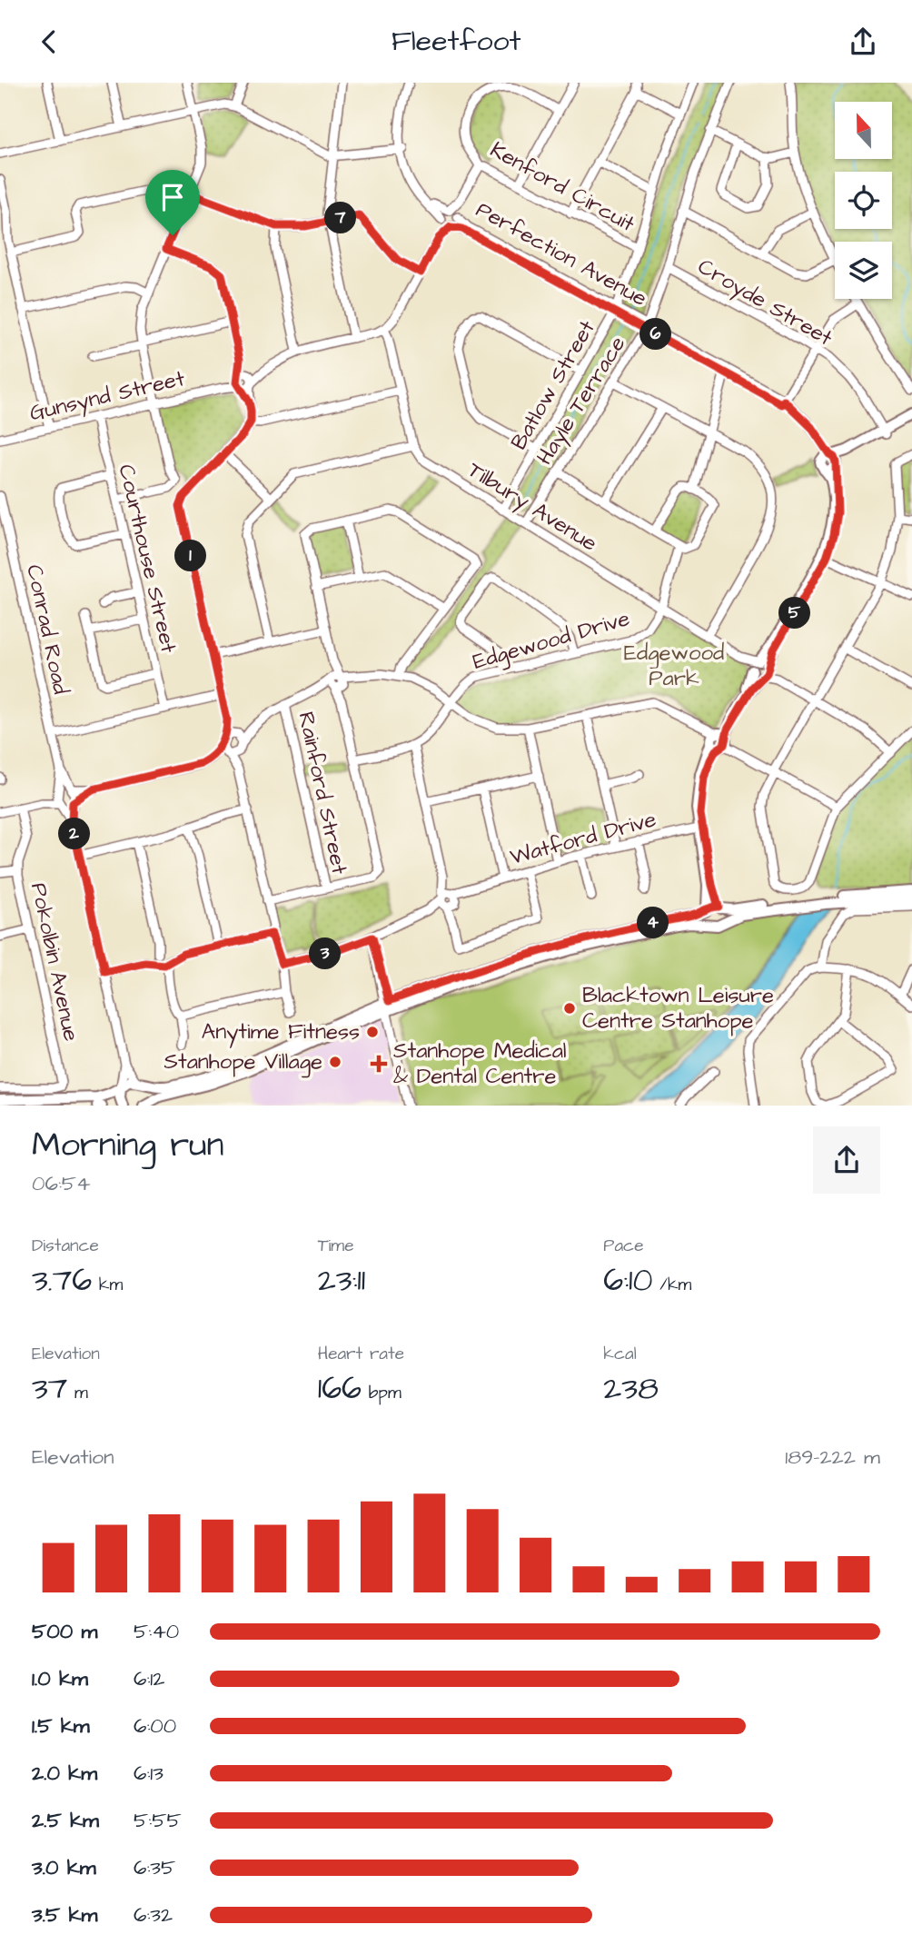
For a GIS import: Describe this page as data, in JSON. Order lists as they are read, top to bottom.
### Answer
{
  "streets": {
    "main road": ["Perfection Avenue"],
    "street": [
      "Kenford Circuit",
      "Croyde Street",
      "Batlow Street",
      "Gunsynd Street",
      "Hayle Terrace",
      "Tilbury Avenue",
      "Courthouse Street",
      "Conrad Road",
      "Edgewood Drive",
      "Rainford Street",
      "Watford Drive",
      "Pokolbin Avenue"
    ]
  },
  "crossings": [
    ["Kenford Circuit", "Batlow Street"],
    ["Perfection Avenue", "Batlow Street"],
    ["Perfection Avenue", "Hayle Terrace"],
    ["Perfection Avenue", "Tilbury Avenue"],
    ["Perfection Avenue", "Watford Drive"],
    ["Croyde Street", "Hayle Terrace"],
    ["Batlow Street", "Tilbury Avenue"],
    ["Gunsynd Street", "Courthouse Street"],
    ["Hayle Terrace", "Tilbury Avenue"],
    ["Tilbury Avenue", "Edgewood Drive"]
  ],
  "parks": ["Edgewood Park"],
  "places": {
    "other": ["Blacktown Leisure Centre Stanhope", "Anytime Fitness", "Stanhope Village"],
    "health": ["Stanhope Medical & Dental Centre"]
  },
  "north": "top",
  "page": {
    "header": "Fleetfoot",
    "pins": [
      "7",
      "6",
      "1",
      "5",
      "2",
      "4",
      "3"
    ],
    "heading": ["Morning run", "06:54"],
    "stats": [
      ["Distance", "3.76 km"],
      ["Time", "23:11"],
      ["Pace", "6:10 /km"],
      ["Elevation", "37 m"],
      ["Heart rate", "166 bpm"],
      ["kcal", "238"]
    ],
    "chart": ["Elevation", "189–222 m"],
    "list": [
      {
        "name": "500 m",
        "note": "5:40"
      },
      {
        "name": "1.0 km",
        "note": "6:12"
      },
      {
        "name": "1.5 km",
        "note": "6:00"
      },
      {
        "name": "2.0 km",
        "note": "6:13"
      },
      {
        "name": "2.5 km",
        "note": "5:55"
      },
      {
        "name": "3.0 km",
        "note": "6:35"
      },
      {
        "name": "3.5 km",
        "note": "6:32"
      }
    ]
  }
}
